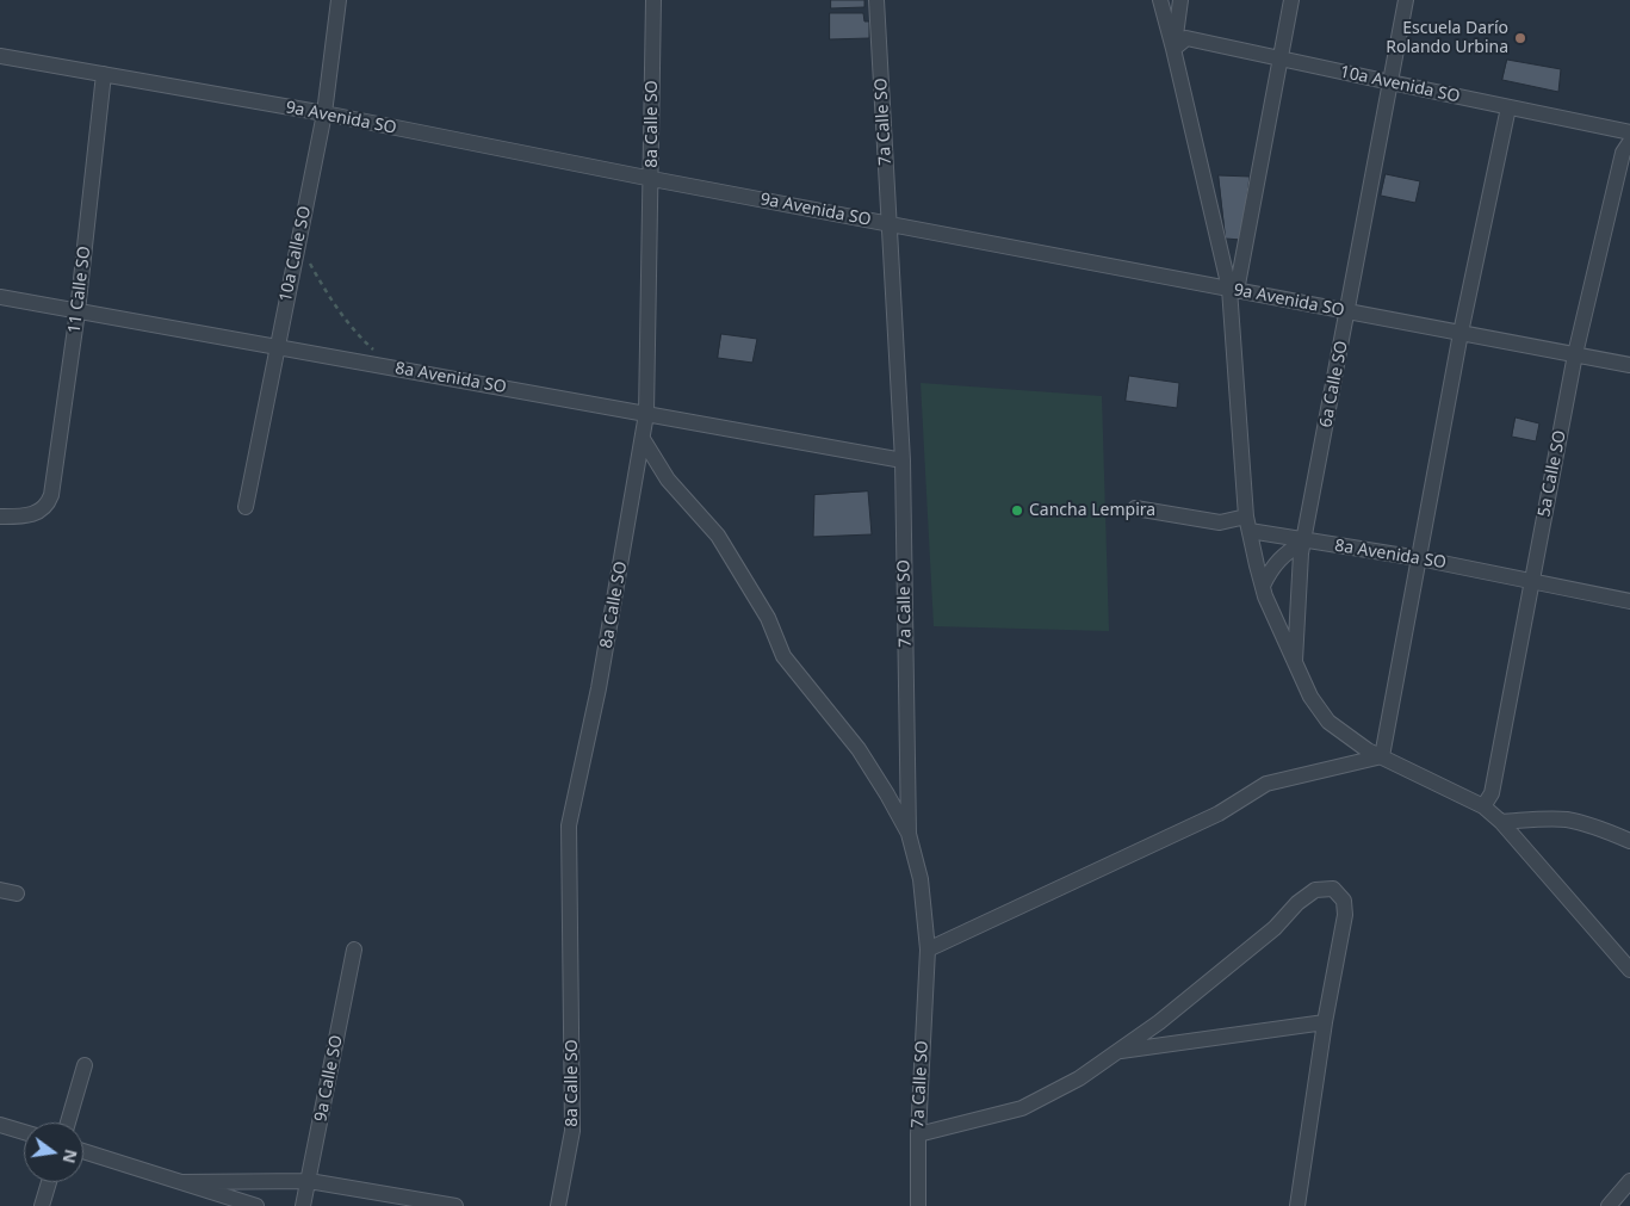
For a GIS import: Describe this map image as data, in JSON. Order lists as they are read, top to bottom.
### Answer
{
  "streets": {
    "street": [
      "10a Avenida SO",
      "9a Avenida SO",
      "7a Calle SO",
      "8a Calle SO",
      "10a Calle SO",
      "11 Calle SO",
      "8a Avenida SO",
      "6a Calle SO",
      "5a Calle SO",
      "9a Calle SO"
    ]
  },
  "crossings": [
    ["10a Avenida SO", "6a Calle SO"],
    ["9a Avenida SO", "7a Calle SO"],
    ["9a Avenida SO", "8a Calle SO"],
    ["9a Avenida SO", "10a Calle SO"],
    ["9a Avenida SO", "11 Calle SO"],
    ["9a Avenida SO", "6a Calle SO"],
    ["9a Avenida SO", "5a Calle SO"],
    ["7a Calle SO", "8a Avenida SO"],
    ["8a Calle SO", "8a Avenida SO"],
    ["10a Calle SO", "8a Avenida SO"],
    ["11 Calle SO", "8a Avenida SO"],
    ["8a Avenida SO", "6a Calle SO"],
    ["8a Avenida SO", "5a Calle SO"]
  ],
  "places": ["Escuela Darío Rolando Urbina", "Cancha Lempira"],
  "north": "right"
}
